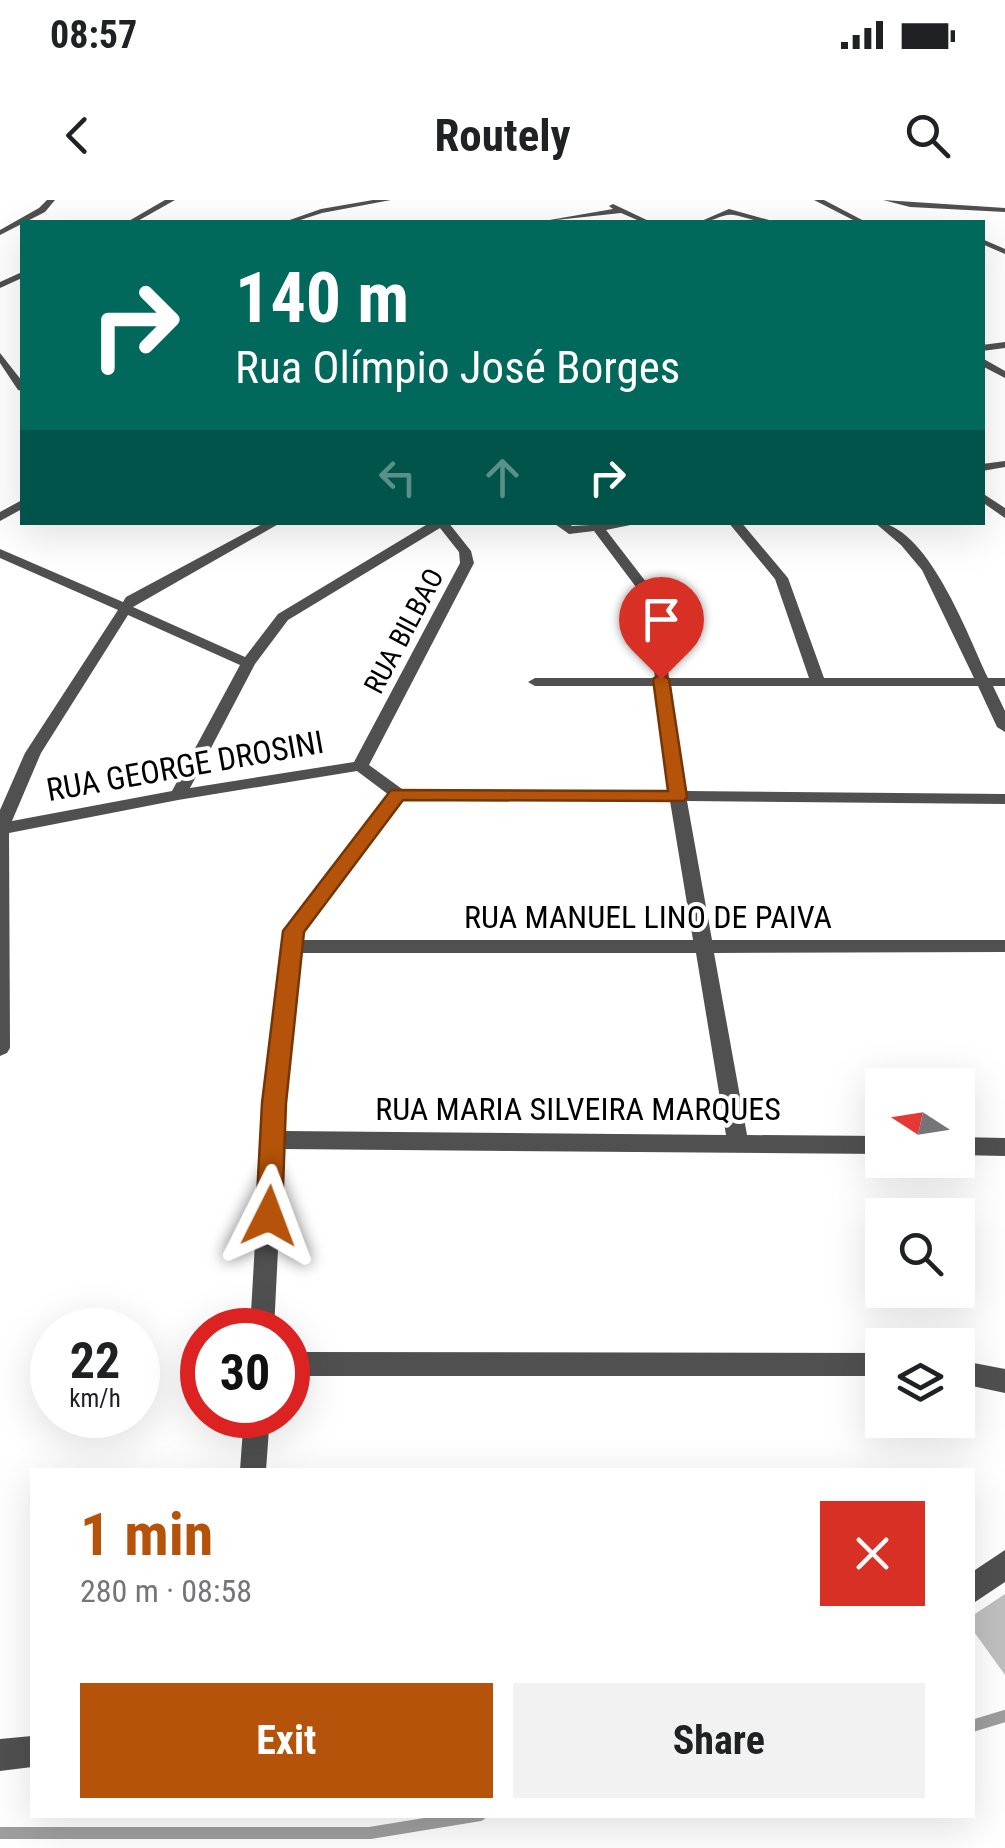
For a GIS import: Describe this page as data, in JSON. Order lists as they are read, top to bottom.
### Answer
{
  "streets": {
    "street": [
      "RUA BILBAO",
      "RUA GEORGE DROSINI",
      "RUA MANUEL LINO DE PAIVA",
      "RUA MARIA SILVEIRA MARQUES"
    ]
  },
  "crossings": [
    ["RUA BILBAO", "RUA GEORGE DROSINI"]
  ],
  "north": "left",
  "page": {
    "status": "08:57",
    "header": "Routely",
    "turn": ["140 m", "Rua Olímpio José Borges"],
    "speed": "22 km/h",
    "limit": "30",
    "heading": ["1 min", "280 m · 08:58"],
    "buttons": ["Exit", "Share"]
  }
}
